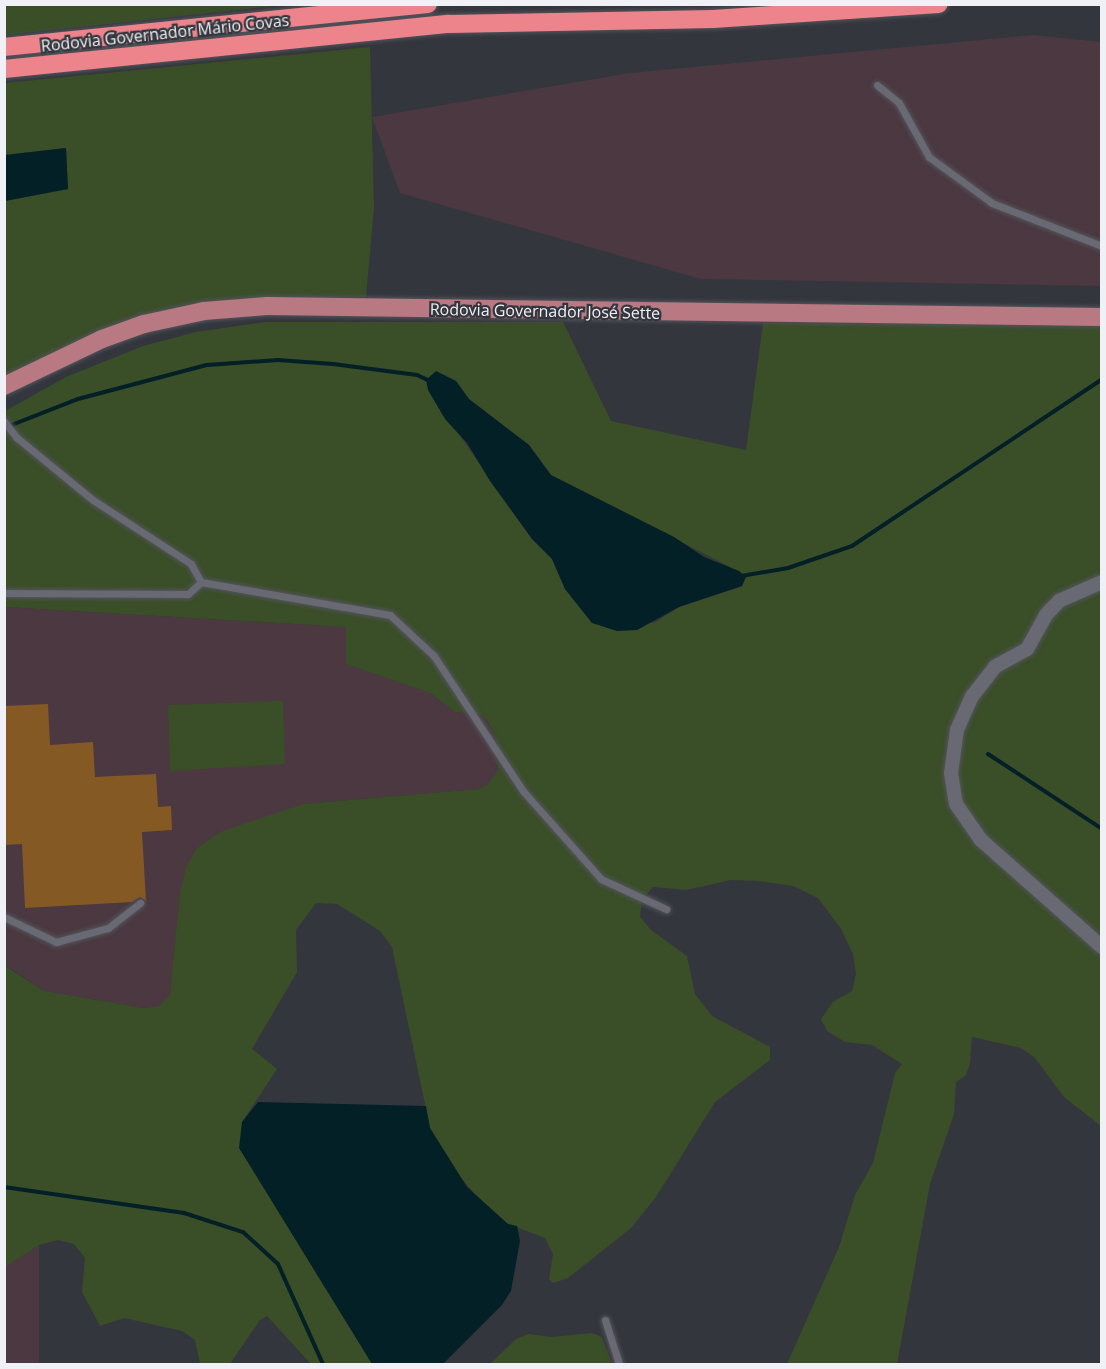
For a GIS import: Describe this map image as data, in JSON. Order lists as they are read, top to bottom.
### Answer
{
  "streets": {
    "highway": ["Rodovia Governador Mário Covas"],
    "main road": ["Rodovia Governador José Sette"]
  }
}
